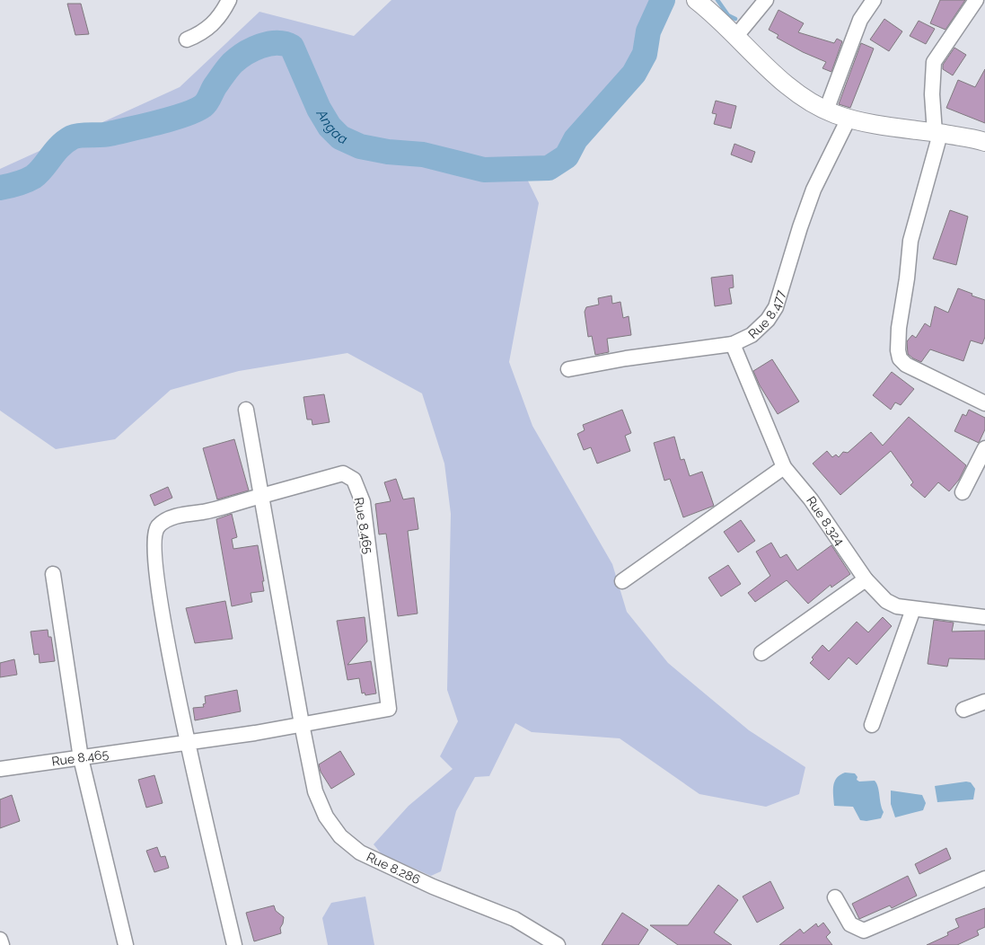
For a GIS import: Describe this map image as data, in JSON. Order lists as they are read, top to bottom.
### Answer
{
  "streets": {
    "street": [
      "Rue 8.477",
      "Rue 8.324",
      "Rue 8.465",
      "Rue 8.286"
    ]
  },
  "crossings": [
    ["Rue 8.477", "Rue 8.324"],
    ["Rue 8.465", "Rue 8.286"]
  ],
  "water": ["Angaa"]
}
